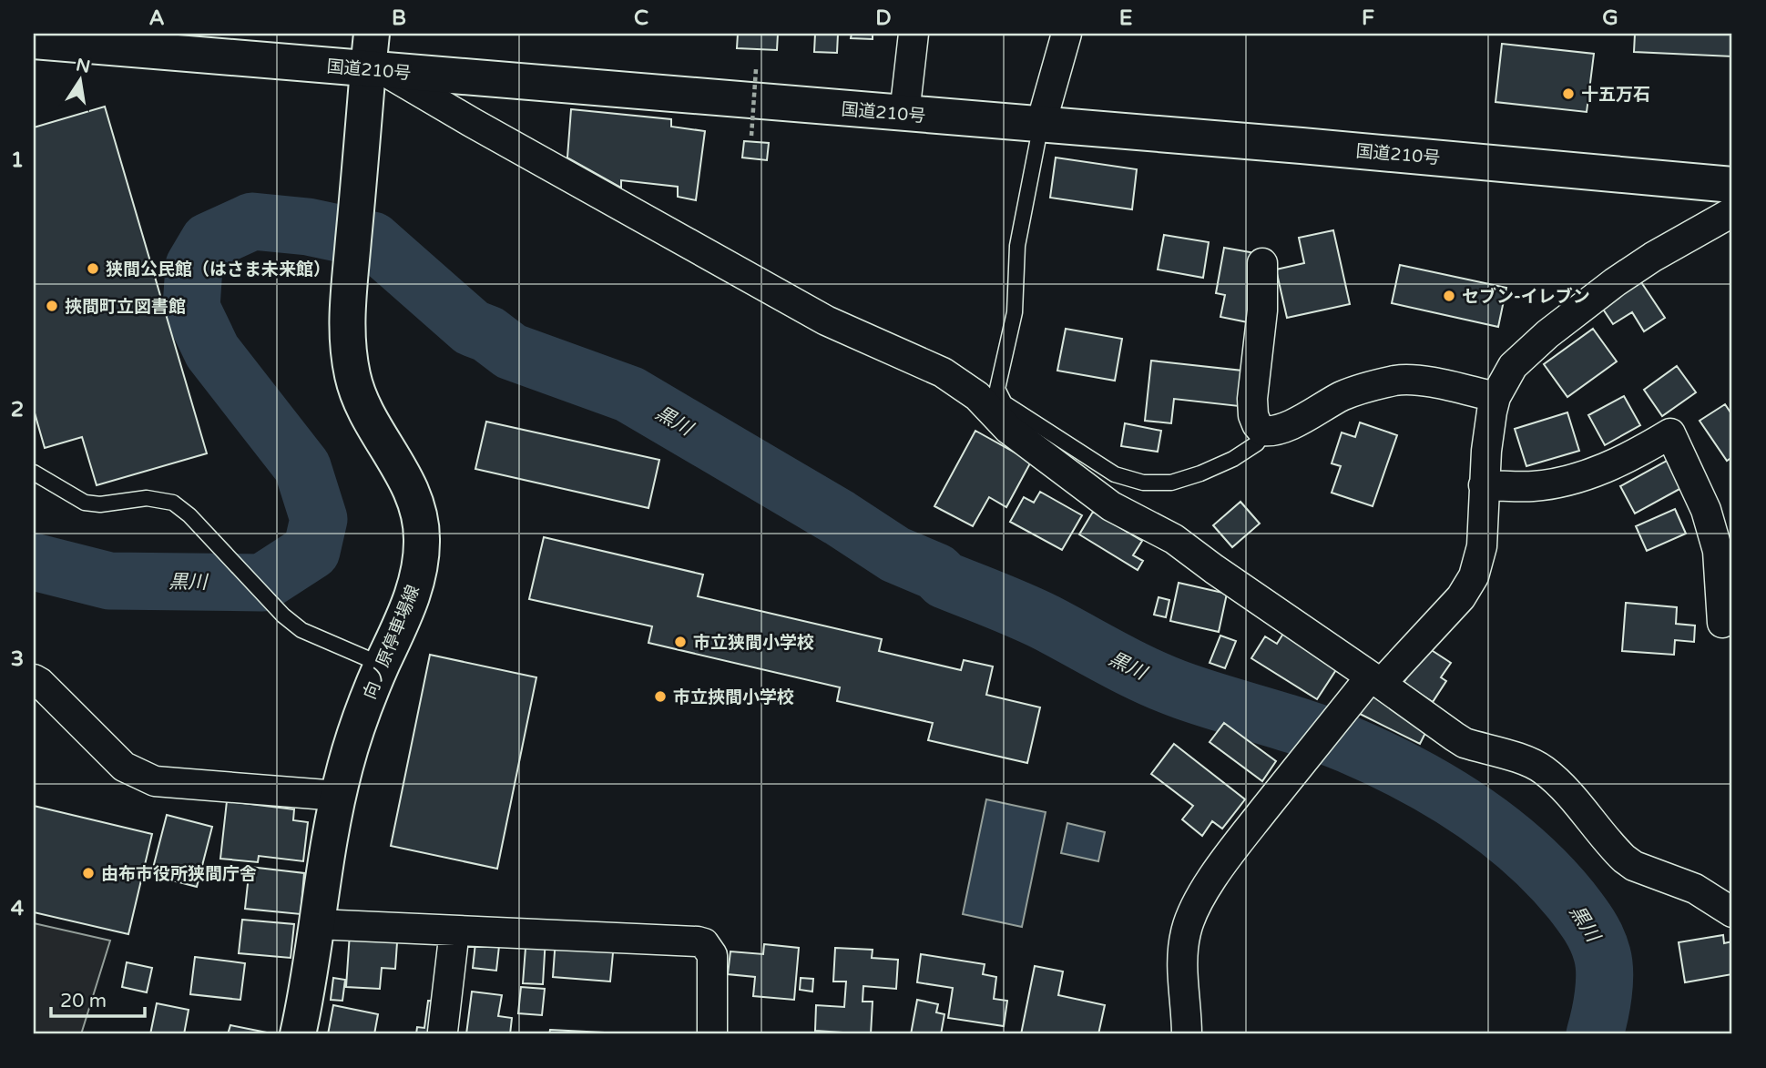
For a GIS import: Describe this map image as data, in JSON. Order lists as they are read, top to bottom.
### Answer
{
  "streets": {
    "main road": ["国道210号", "向ノ原停車場線"]
  },
  "crossings": [
    ["国道210号", "向ノ原停車場線"]
  ],
  "water": ["黒川"],
  "places": [
    "十五万石",
    "狭間公民館（はさま未来館）",
    "セブン-イレブン",
    "挾間町立図書館",
    "市立狭間小学校",
    "市立挾間小学校",
    "由布市役所狭間庁舎"
  ],
  "scale_bar": "20 m",
  "north": "top",
  "grid": {
    "columns": [
      "A",
      "B",
      "C",
      "D",
      "E",
      "F",
      "G"
    ],
    "rows": [
      "1",
      "2",
      "3",
      "4"
    ]
  }
}
